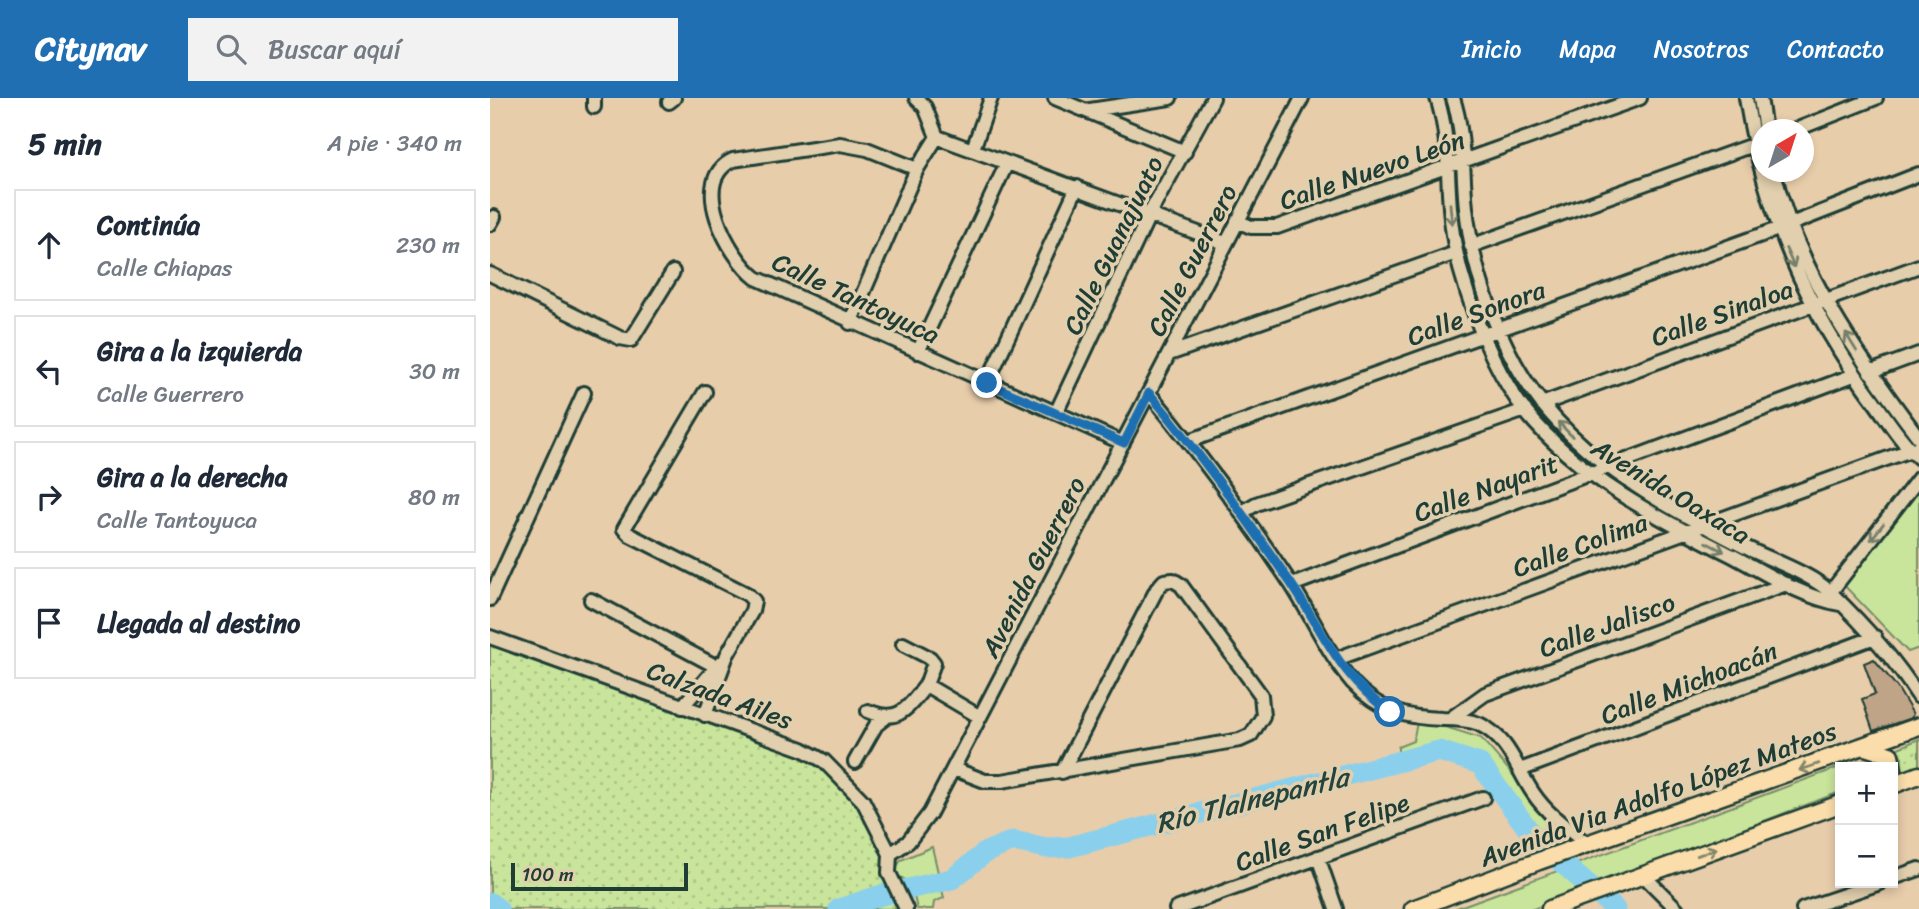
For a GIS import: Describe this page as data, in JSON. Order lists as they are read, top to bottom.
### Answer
{
  "streets": {
    "main road": ["Avenida Via Adolfo López Mateos"],
    "street": [
      "Calle Nuevo León",
      "Calle Guanajuato",
      "Calle Guerrero",
      "Calle Tantoyuca",
      "Calle Sonora",
      "Calle Sinaloa",
      "Calle Nayarit",
      "Avenida Oaxaca",
      "Calle Colima",
      "Avenida Guerrero",
      "Calle Jalisco",
      "Calle Michoacán",
      "Calzada Ailes",
      "Calle San Felipe"
    ]
  },
  "crossings": [
    ["Calle Nuevo León", "Calle Guerrero"],
    ["Calle Nuevo León", "Avenida Oaxaca"],
    ["Calle Guanajuato", "Calle Tantoyuca"],
    ["Calle Guerrero", "Calle Tantoyuca"],
    ["Calle Guerrero", "Avenida Guerrero"],
    ["Calle Tantoyuca", "Avenida Guerrero"],
    ["Calle Sonora", "Avenida Oaxaca"],
    ["Calle Sinaloa", "Avenida Oaxaca"],
    ["Calle Nayarit", "Avenida Oaxaca"],
    ["Avenida Oaxaca", "Calle Colima"],
    ["Avenida Oaxaca", "Calle Jalisco"],
    ["Avenida Oaxaca", "Calle Michoacán"],
    ["Avenida Guerrero", "Calzada Ailes"]
  ],
  "water": ["Río Tlalnepantla"],
  "scale_bar": "100 m",
  "north": "top right",
  "page": {
    "header": "Citynav",
    "search": "Buscar aquí",
    "nav": [
      "Inicio",
      "Mapa",
      "Nosotros",
      "Contacto"
    ],
    "heading": ["5 min", "A pie · 340 m"],
    "list": [
      ["Continúa", "Calle Chiapas", "230 m"],
      ["Gira a la izquierda", "Calle Guerrero", "30 m"],
      ["Gira a la derecha", "Calle Tantoyuca", "80 m"],
      "Llegada al destino"
    ],
    "map_buttons": ["+", "−"],
    "scale": "100 m"
  }
}
